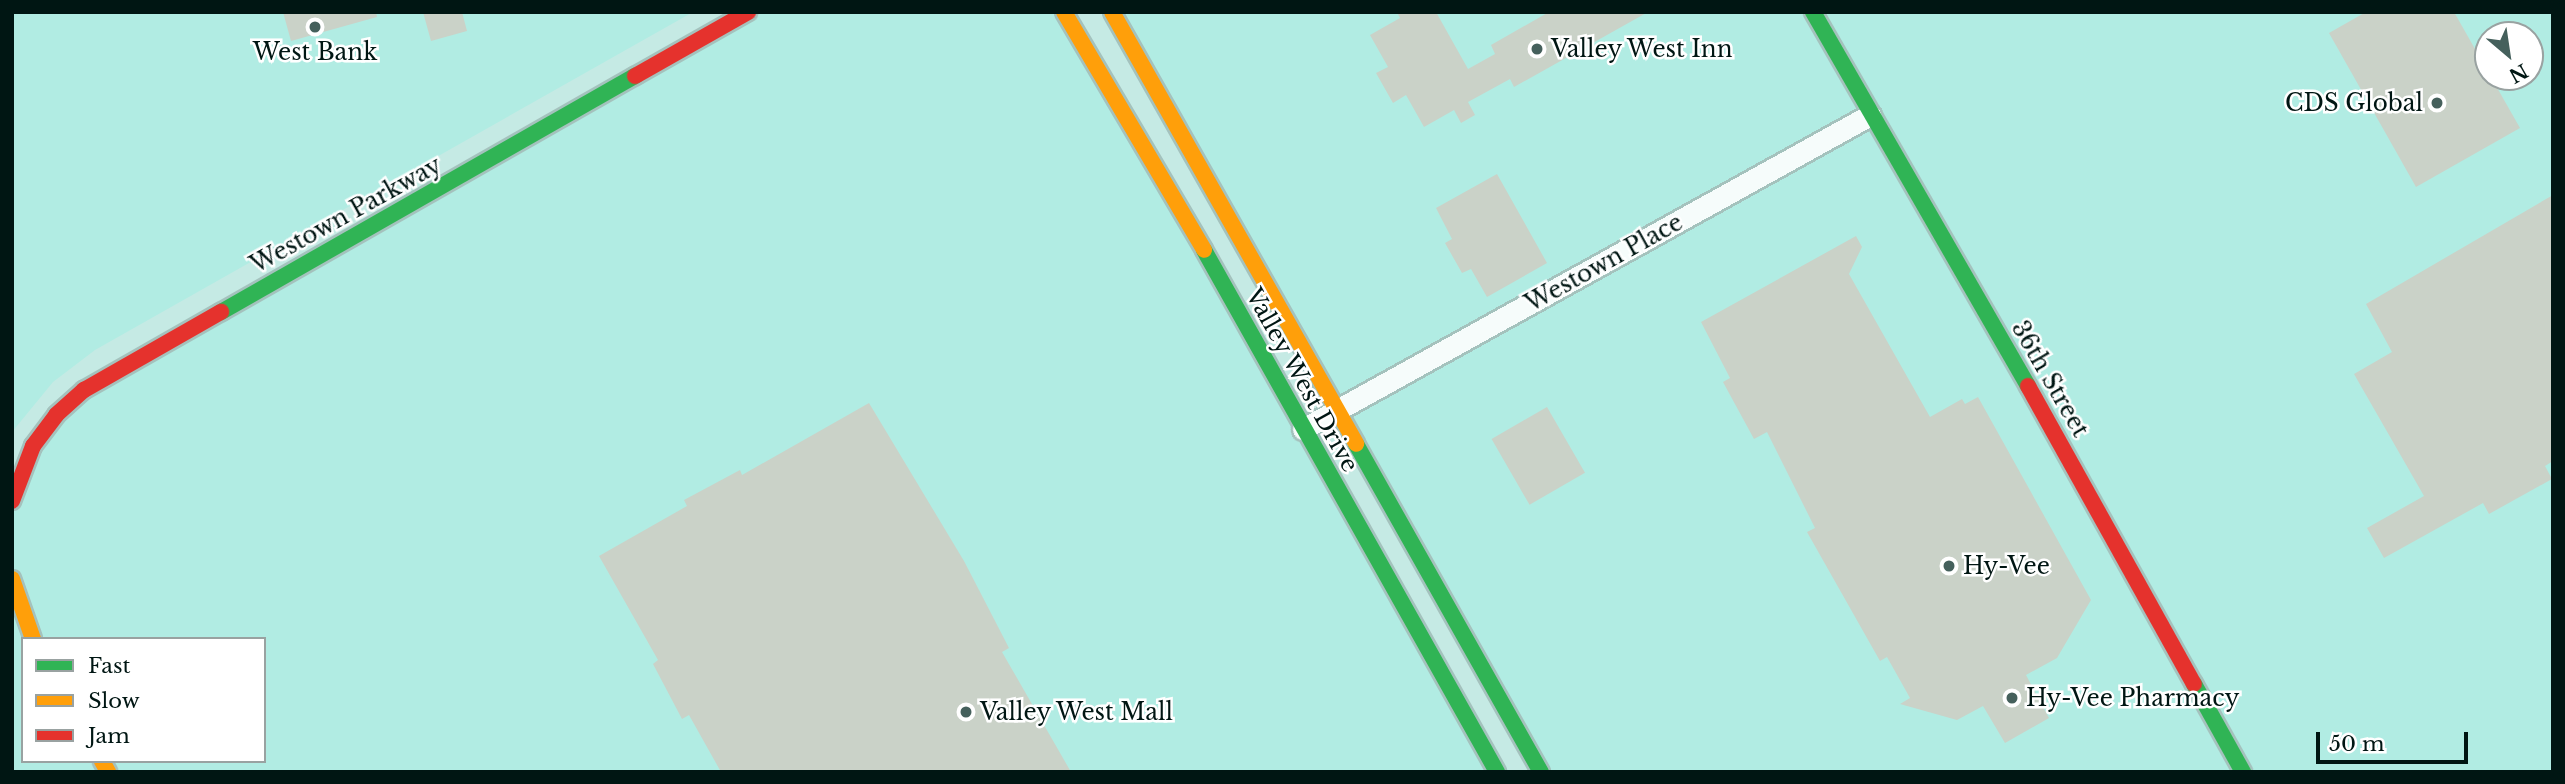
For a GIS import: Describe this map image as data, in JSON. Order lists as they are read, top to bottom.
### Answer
{
  "streets": {
    "street": [
      "Westown Parkway",
      "Westown Place",
      "36th Street",
      "Valley West Drive"
    ]
  },
  "crossings": [
    ["Westown Place", "36th Street"],
    ["Westown Place", "Valley West Drive"]
  ],
  "places": [
    "West Bank",
    "Valley West Inn",
    "CDS Global",
    "Hy-Vee",
    "Hy-Vee Pharmacy",
    "Valley West Mall"
  ],
  "legend": ["Fast", "Slow", "Jam"],
  "scale_bar": "50 m",
  "north": "bottom right"
}
